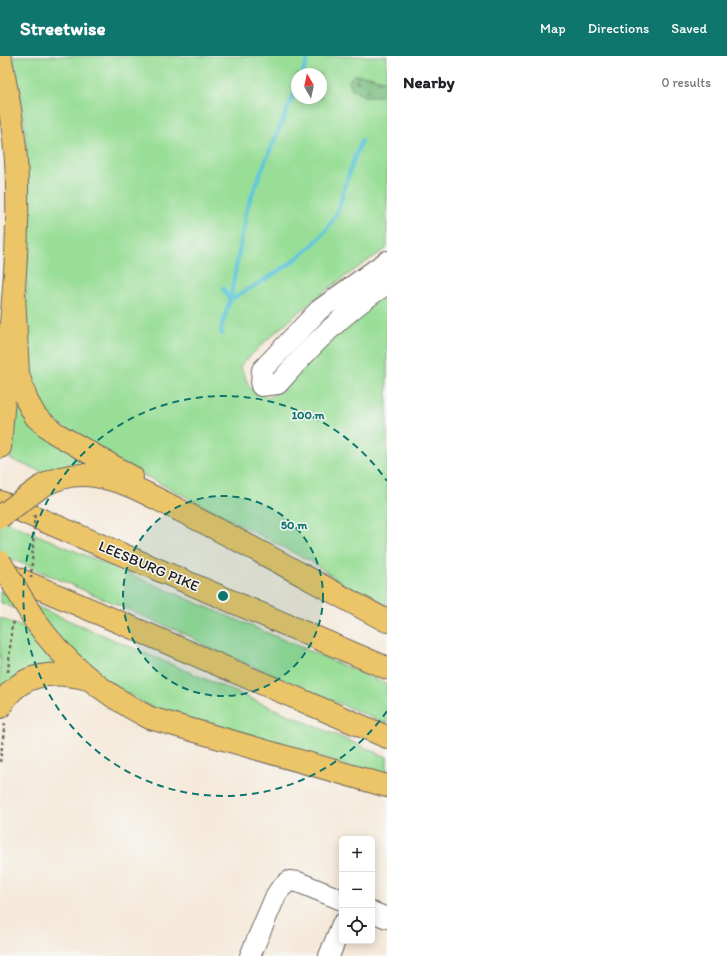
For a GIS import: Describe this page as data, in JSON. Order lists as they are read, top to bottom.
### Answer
{
  "streets": {
    "main road": ["LEESBURG PIKE"]
  },
  "north": "top",
  "page": {
    "header": "Streetwise",
    "nav": ["Map", "Directions", "Saved"],
    "heading": ["Nearby", "0 results"],
    "map_buttons": ["+", "−"]
  },
  "rings": ["100 m", "50 m"]
}
